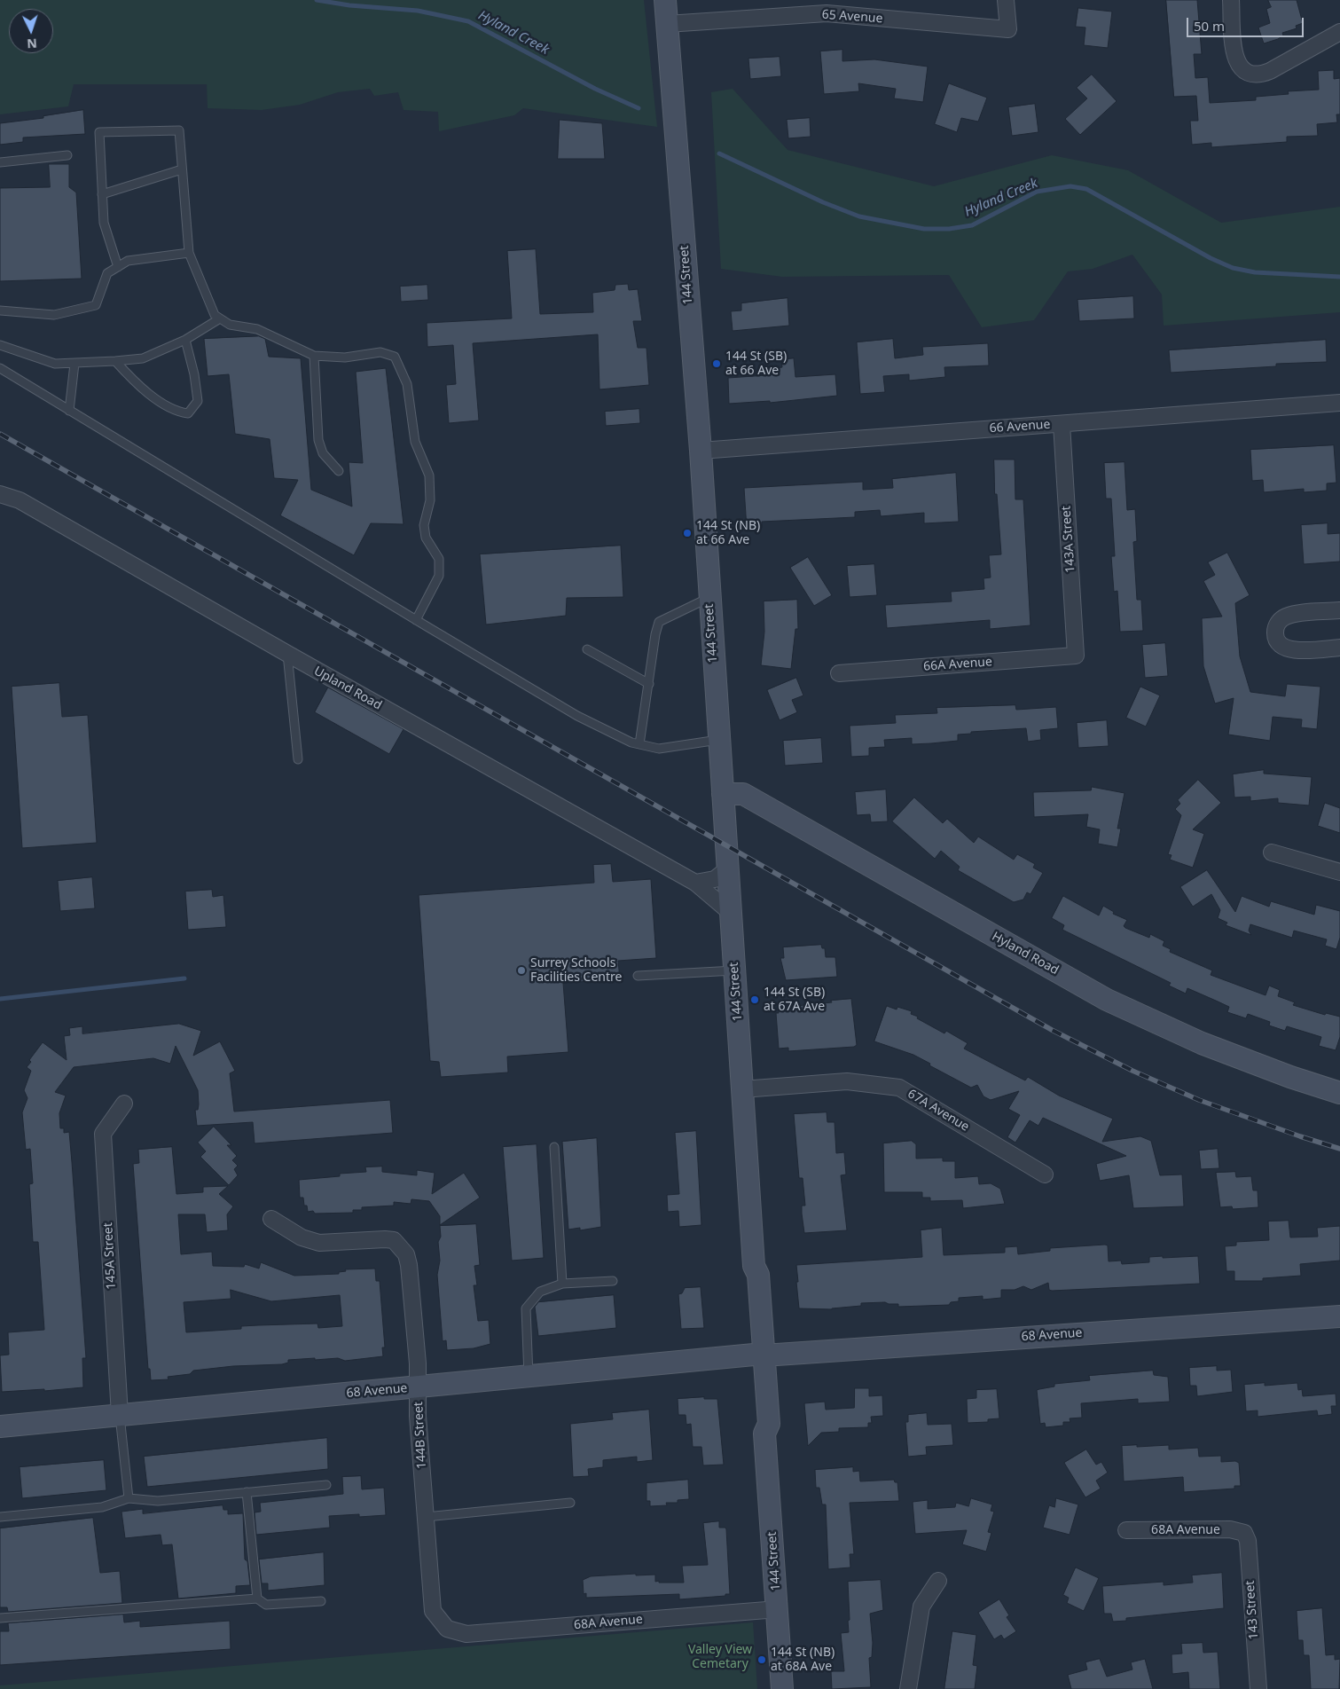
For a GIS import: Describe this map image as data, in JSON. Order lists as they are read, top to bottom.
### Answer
{
  "streets": {
    "street": [
      "65 Avenue",
      "144 Street",
      "66 Avenue",
      "143A Street",
      "66A Avenue",
      "Upland Road",
      "Hyland Road",
      "67A Avenue",
      "145A Street",
      "68 Avenue",
      "144B Street",
      "68A Avenue",
      "143 Street"
    ]
  },
  "crossings": [
    ["65 Avenue", "144 Street"],
    ["144 Street", "66 Avenue"],
    ["144 Street", "Upland Road"],
    ["144 Street", "Hyland Road"],
    ["144 Street", "67A Avenue"],
    ["144 Street", "68 Avenue"],
    ["144 Street", "68A Avenue"],
    ["66 Avenue", "143A Street"],
    ["143A Street", "66A Avenue"],
    ["145A Street", "68 Avenue"],
    ["68 Avenue", "144B Street"],
    ["144B Street", "68A Avenue"],
    ["68A Avenue", "143 Street"]
  ],
  "water": ["Hyland Creek"],
  "parks": ["Valley View Cemetary"],
  "places": [
    "144 St (SB) at 66 Ave",
    "144 St (NB) at 66 Ave",
    "Surrey Schools Facilities Centre",
    "144 St (SB) at 67A Ave",
    "144 St (NB) at 68A Ave"
  ],
  "scale_bar": "50 m",
  "north": "bottom"
}
